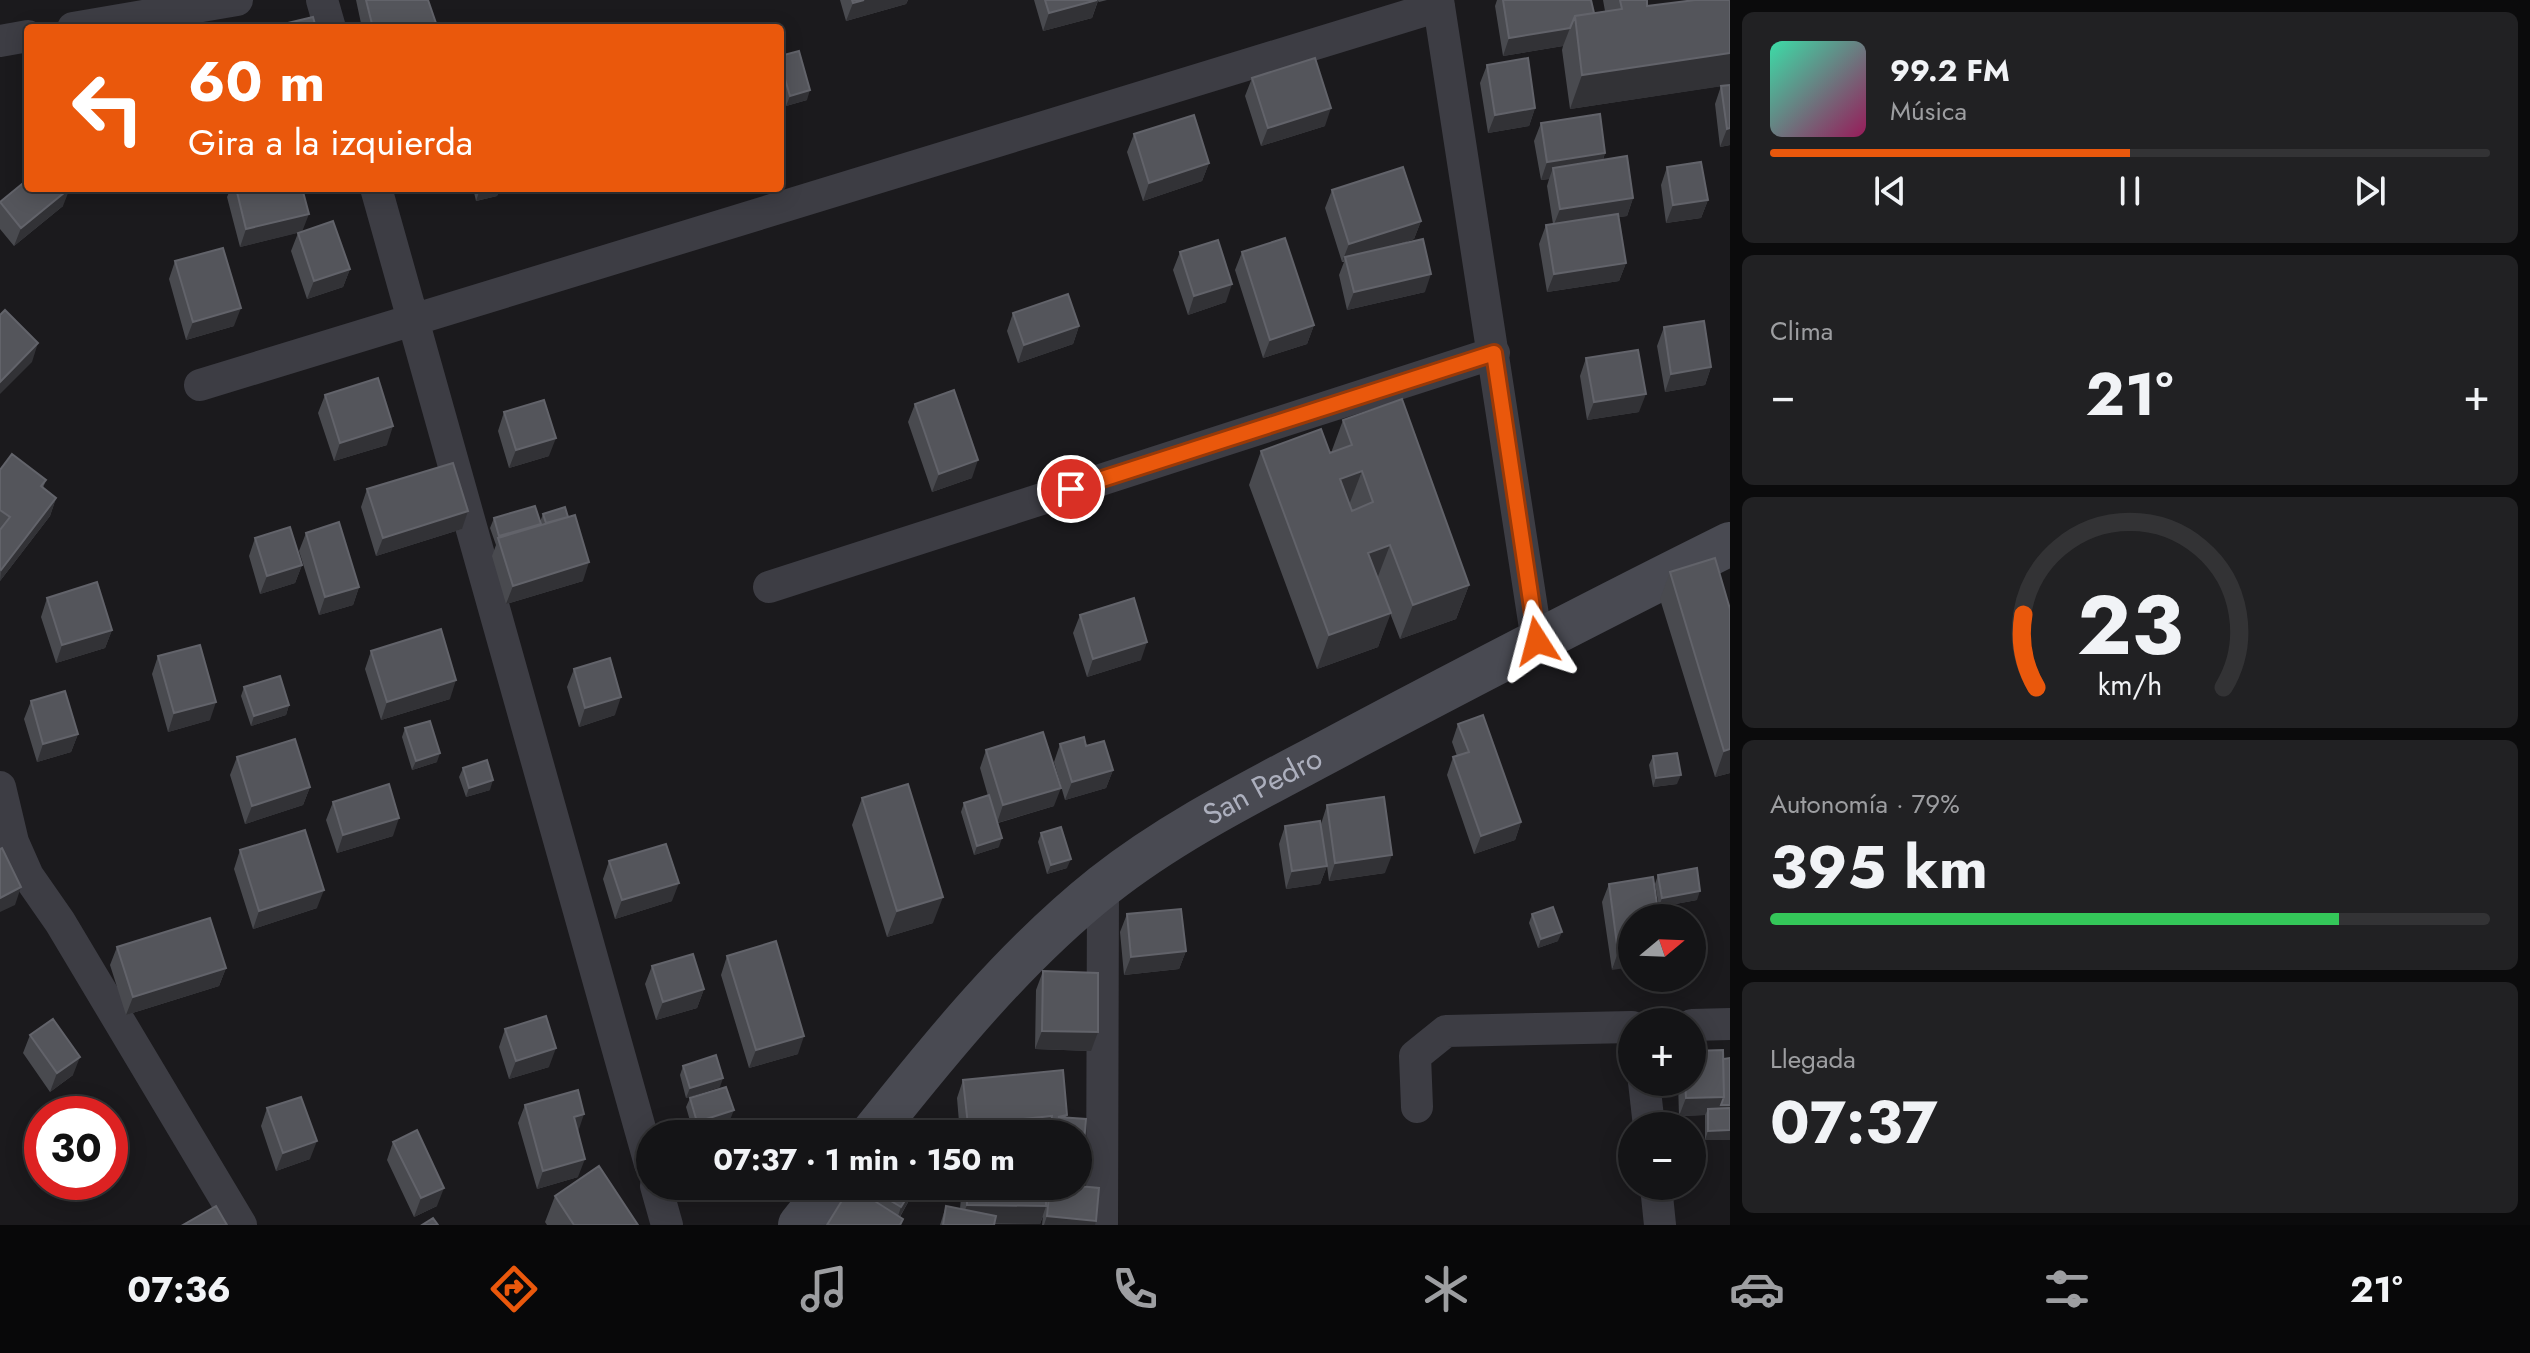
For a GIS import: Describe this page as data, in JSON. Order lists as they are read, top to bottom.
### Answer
{
  "streets": {
    "main road": ["San Pedro"]
  },
  "north": "right",
  "page": {
    "turn": ["60 m", "Gira a la izquierda"],
    "song": ["99.2 FM", "Música"],
    "tile": [
      "Clima",
      ["Autonomía · 79%", "395 km"],
      ["Llegada", "07:37"]
    ],
    "heat": ["−", "21°", "+"],
    "map_buttons": ["+", "−"],
    "limit": "30",
    "trip": "07:37 · 1 min · 150 m",
    "tabs": ["07:36", "21°"],
    "gauge": ["23", "km/h"]
  }
}
